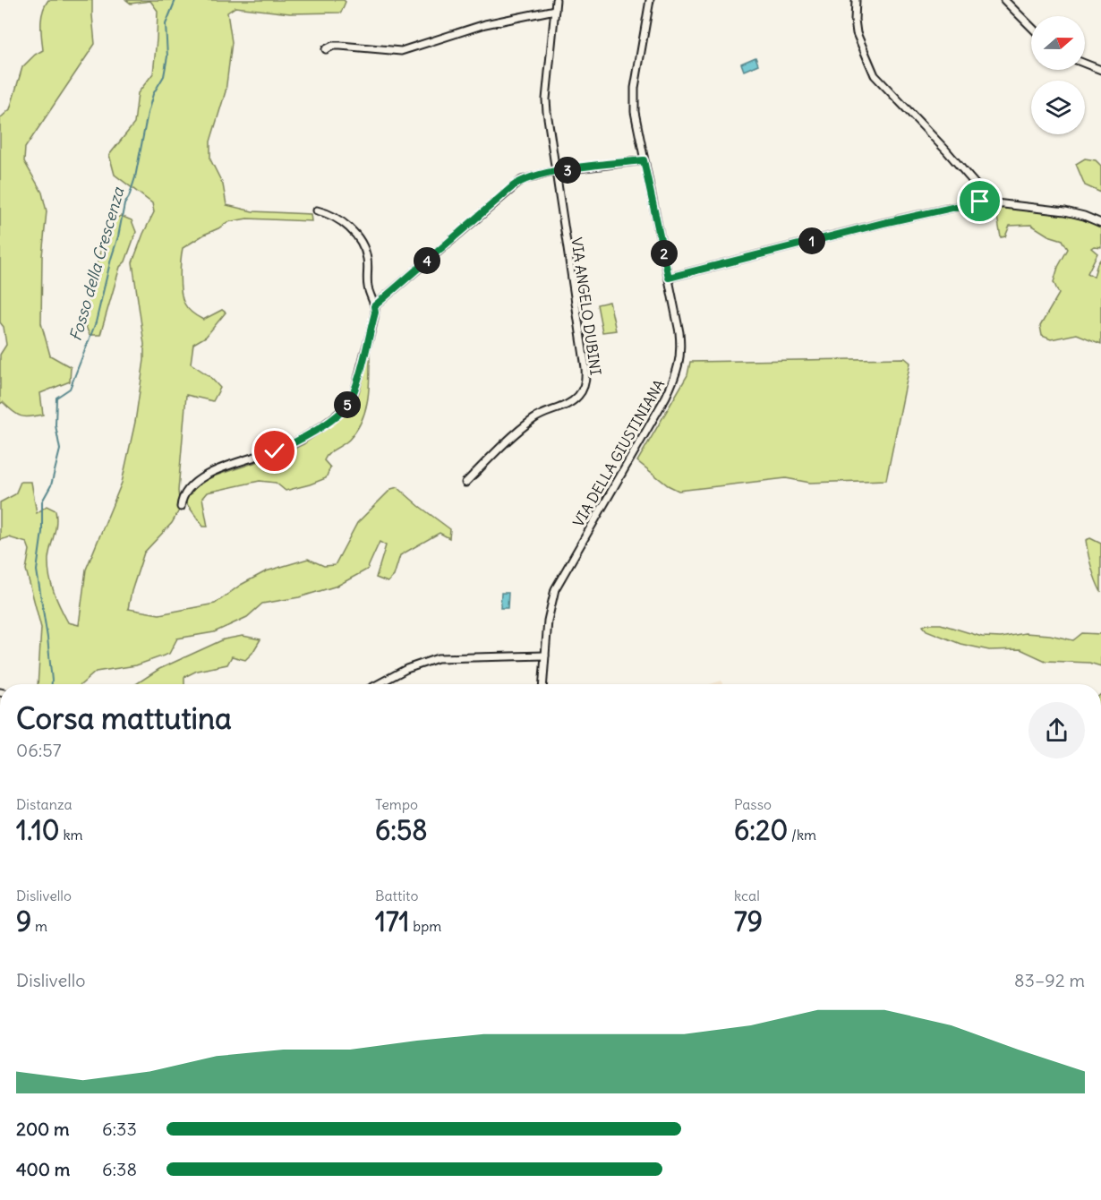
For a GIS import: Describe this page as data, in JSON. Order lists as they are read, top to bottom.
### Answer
{
  "streets": {
    "street": ["VIA ANGELO DUBINI", "VIA DELLA GIUSTINIANA"]
  },
  "water": ["Fosso della Crescenza"],
  "north": "right",
  "page": {
    "pins": [
      "3",
      "1",
      "2",
      "4",
      "5"
    ],
    "heading": ["Corsa mattutina", "06:57"],
    "stats": [
      ["Distanza", "1.10 km"],
      ["Tempo", "6:58"],
      ["Passo", "6:20 /km"],
      ["Dislivello", "9 m"],
      ["Battito", "171 bpm"],
      ["kcal", "79"]
    ],
    "chart": ["Dislivello", "83–92 m"],
    "list": [
      {
        "name": "200 m",
        "note": "6:33"
      },
      {
        "name": "400 m",
        "note": "6:38"
      }
    ]
  }
}
